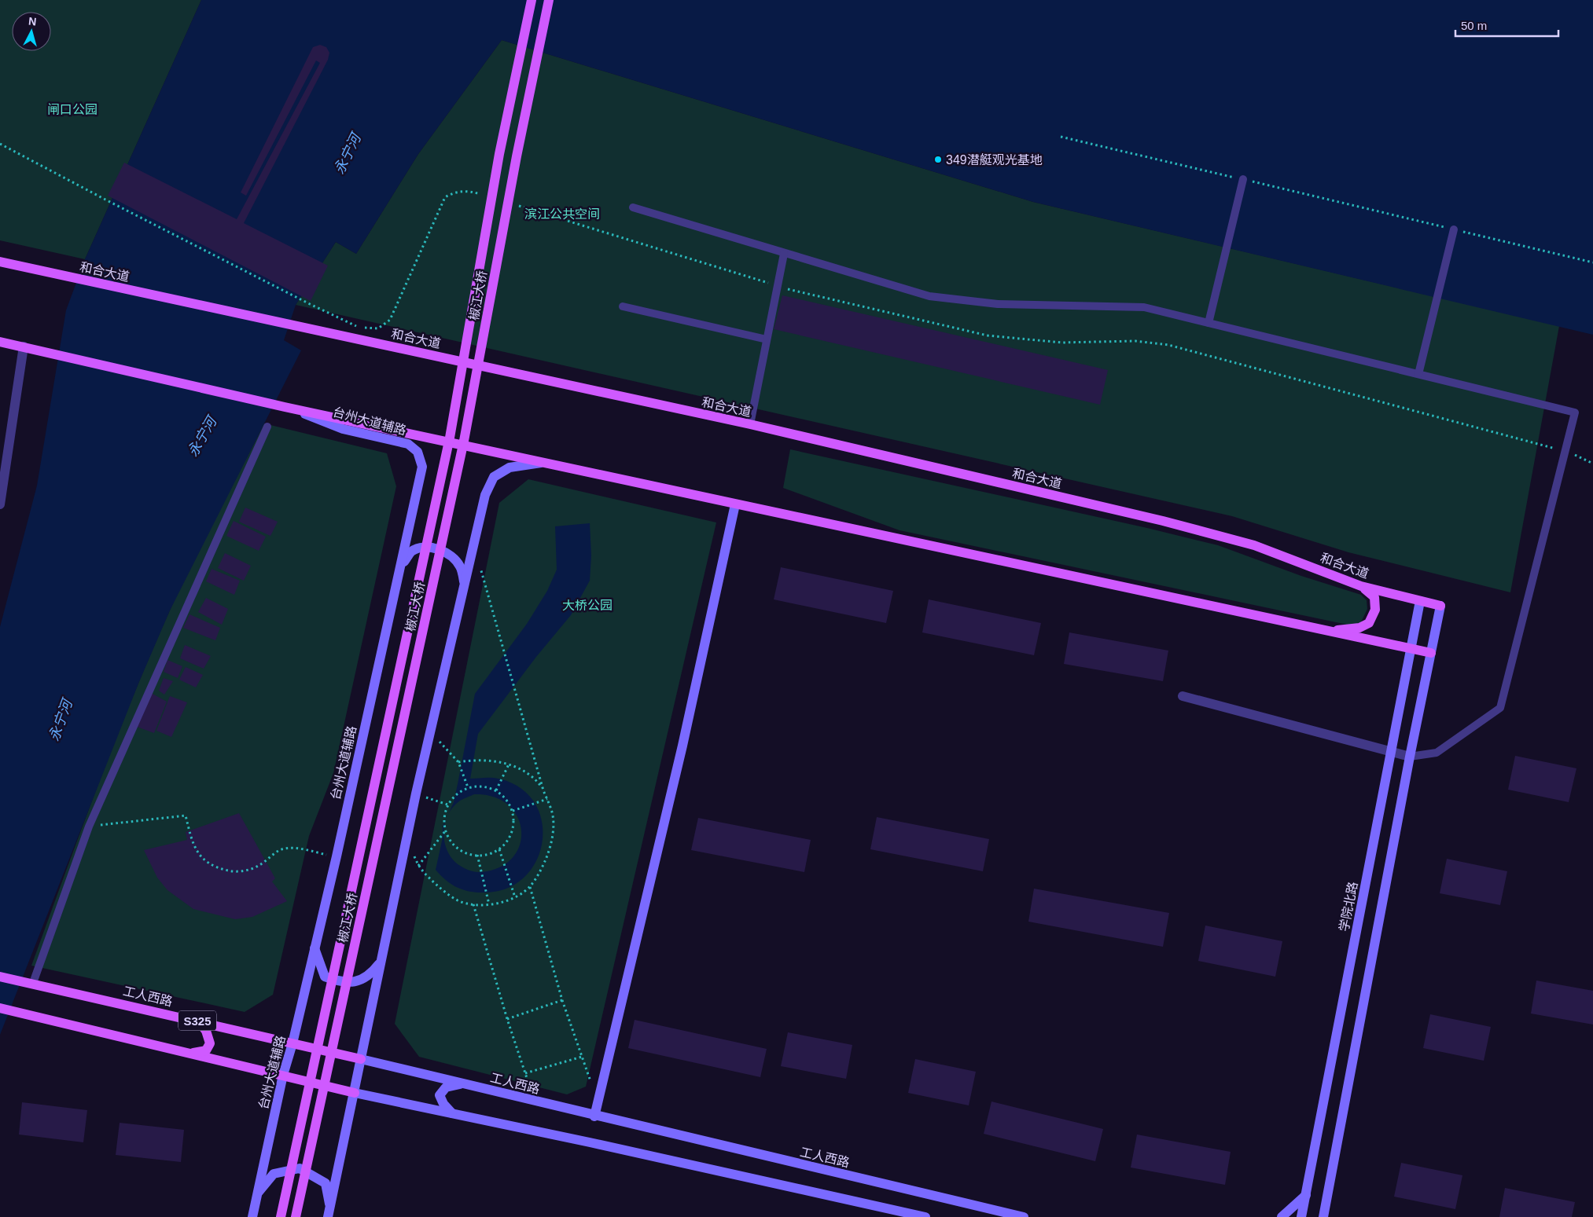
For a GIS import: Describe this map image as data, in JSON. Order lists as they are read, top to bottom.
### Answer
{
  "streets": {
    "main road": [
      "和合大道",
      "椒江大桥",
      "台州大道辅路",
      "学院北路",
      "工人西路",
      "S325"
    ]
  },
  "crossings": [
    ["和合大道", "学院北路"],
    ["台州大道辅路", "工人西路"]
  ],
  "water": ["永宁河"],
  "parks": ["闸口公园", "滨江公共空间", "大桥公园"],
  "places": ["349潜艇观光基地"],
  "scale_bar": "50 m",
  "north": "top"
}
